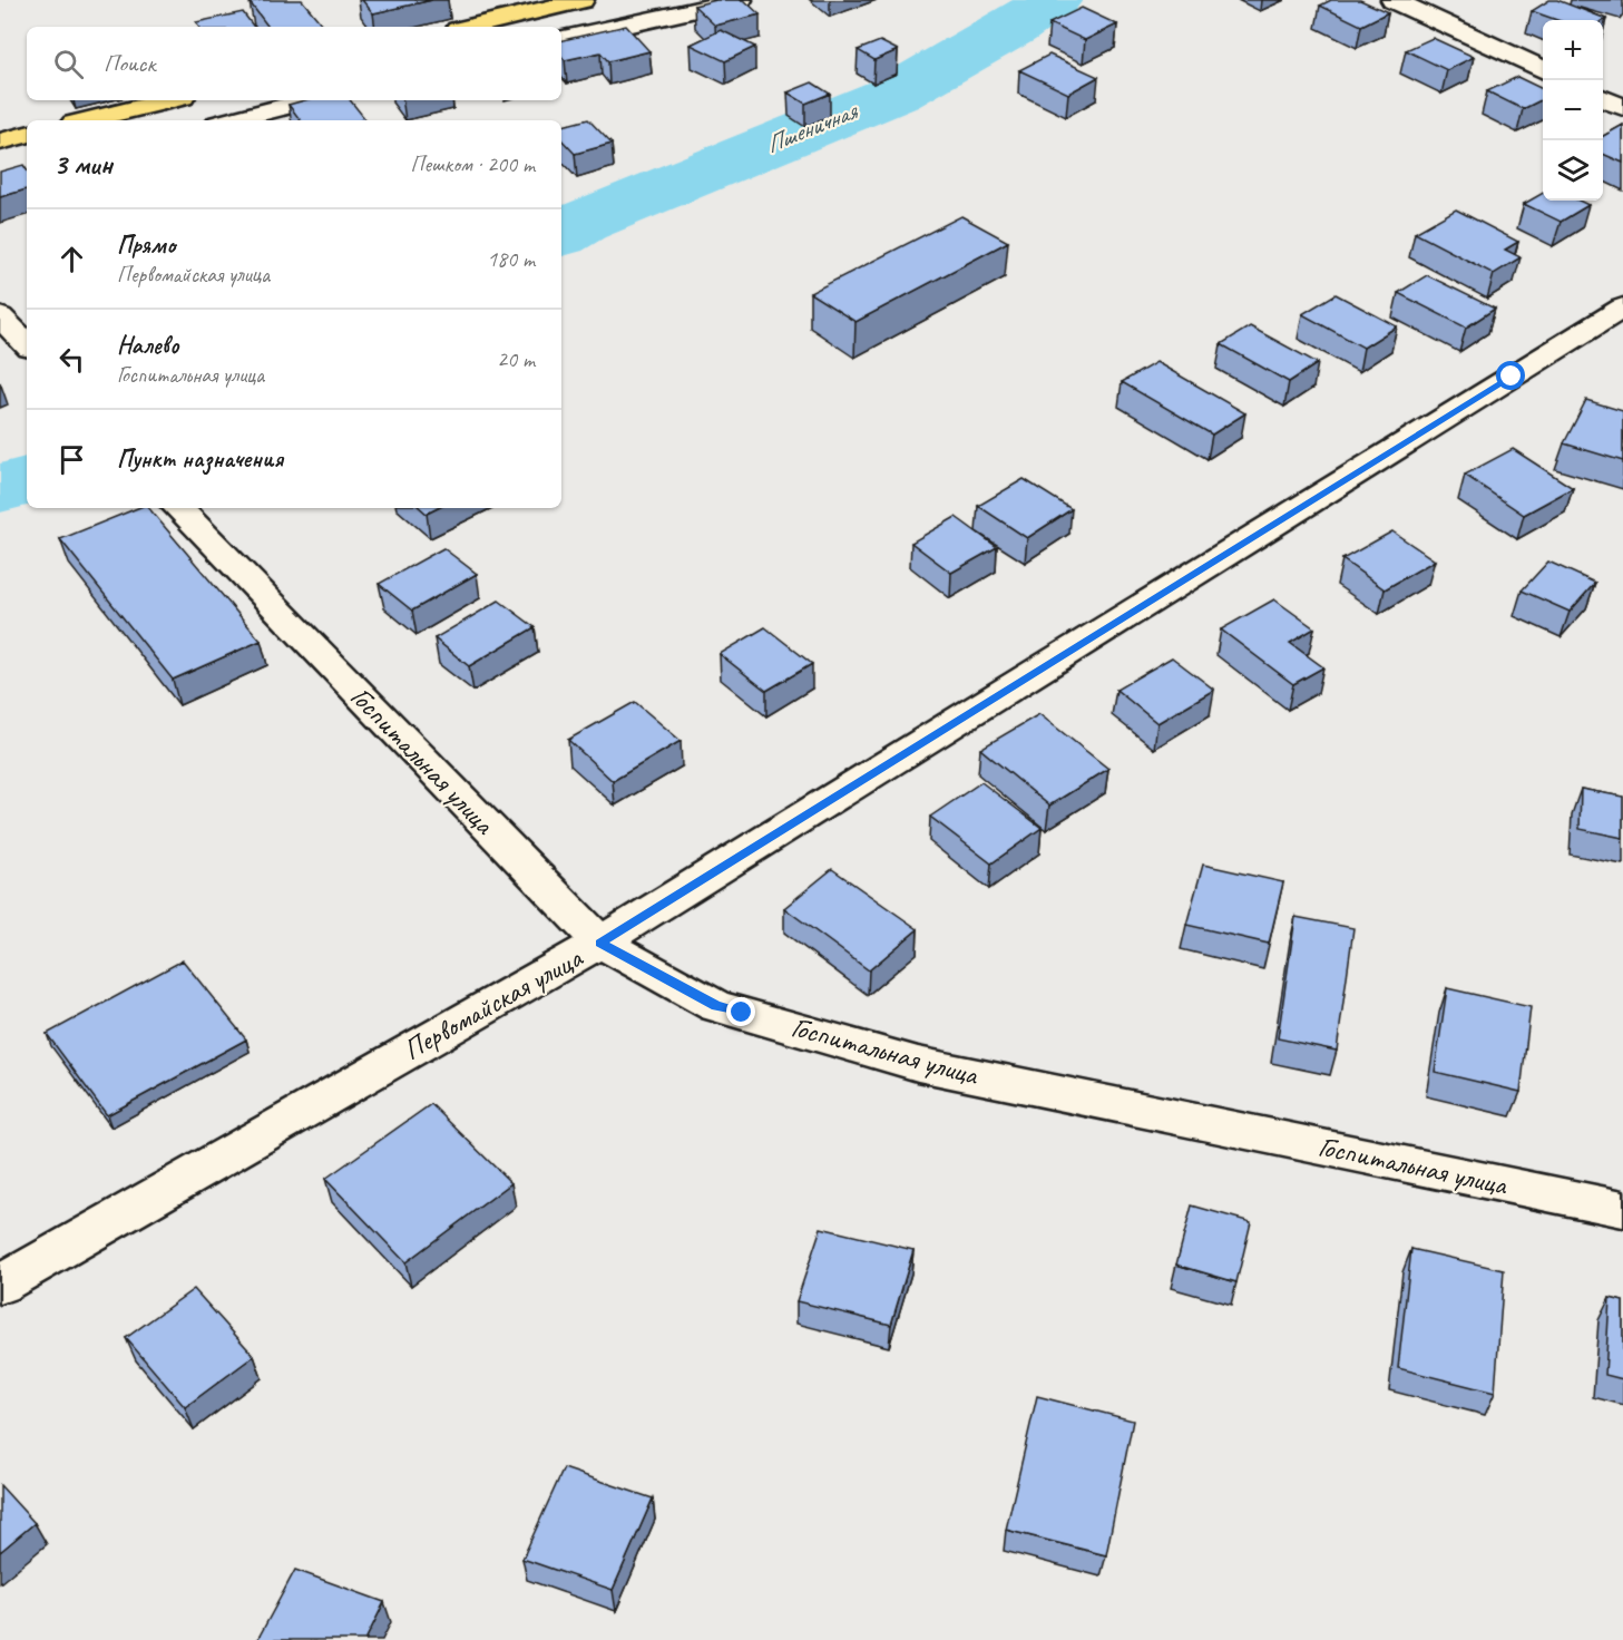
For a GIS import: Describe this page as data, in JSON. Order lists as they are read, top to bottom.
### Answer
{
  "streets": {
    "street": ["Госпитальная улица", "Первомайская улица"]
  },
  "crossings": [
    ["Госпитальная улица", "Первомайская улица"]
  ],
  "water": ["Пшеничная"],
  "page": {
    "map_buttons": ["+", "−"],
    "search": "Поиск",
    "heading": ["3 мин", "Пешком · 200 m"],
    "list": [
      ["Прямо", "Первомайская улица", "180 m"],
      ["Налево", "Госпитальная улица", "20 m"],
      "Пункт назначения"
    ]
  }
}
